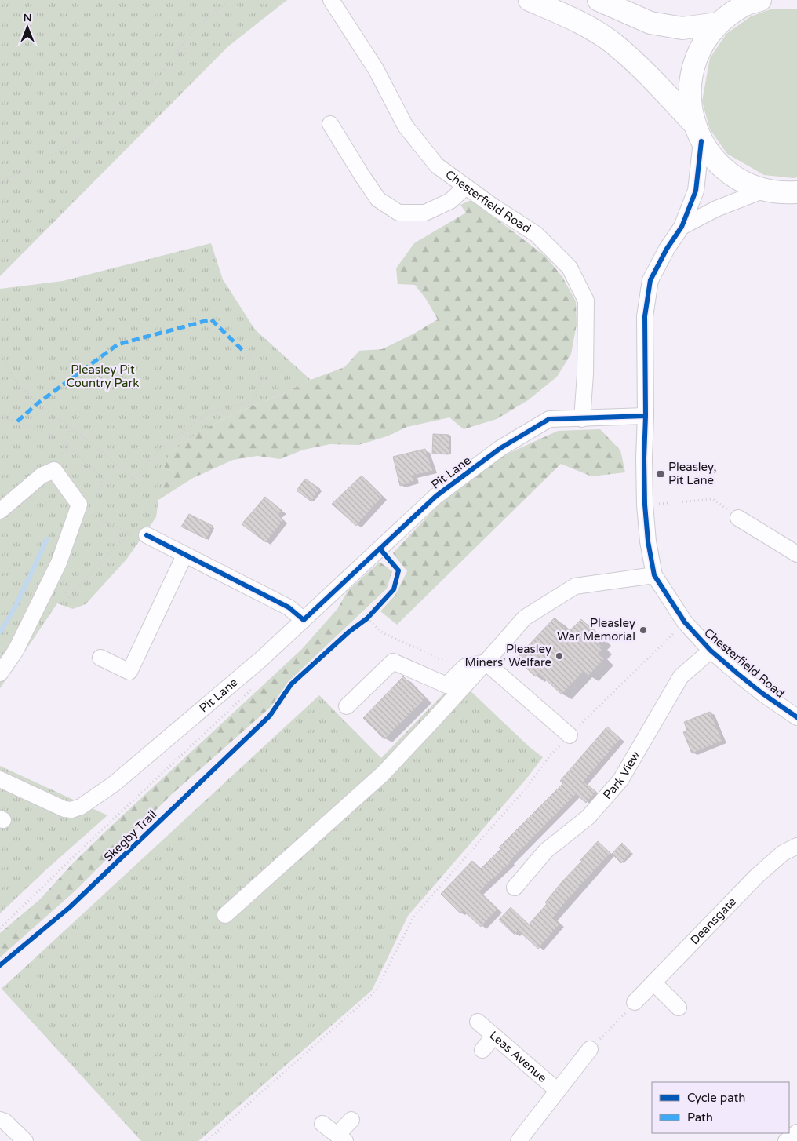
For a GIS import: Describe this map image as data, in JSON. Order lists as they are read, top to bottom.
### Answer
{
  "streets": {
    "street": [
      "Chesterfield Road",
      "Pit Lane",
      "Park View",
      "Deansgate",
      "Leas Avenue"
    ],
    "cycle path": ["Skegby Trail"]
  },
  "crossings": [
    ["Chesterfield Road", "Pit Lane"],
    ["Chesterfield Road", "Park View"]
  ],
  "parks": ["Pleasley Pit Country Park"],
  "places": {
    "transit": ["Pleasley, Pit Lane"],
    "other": ["Pleasley War Memorial", "Pleasley Miners' Welfare"]
  },
  "legend": ["Cycle path", "Path"],
  "north": "top"
}
